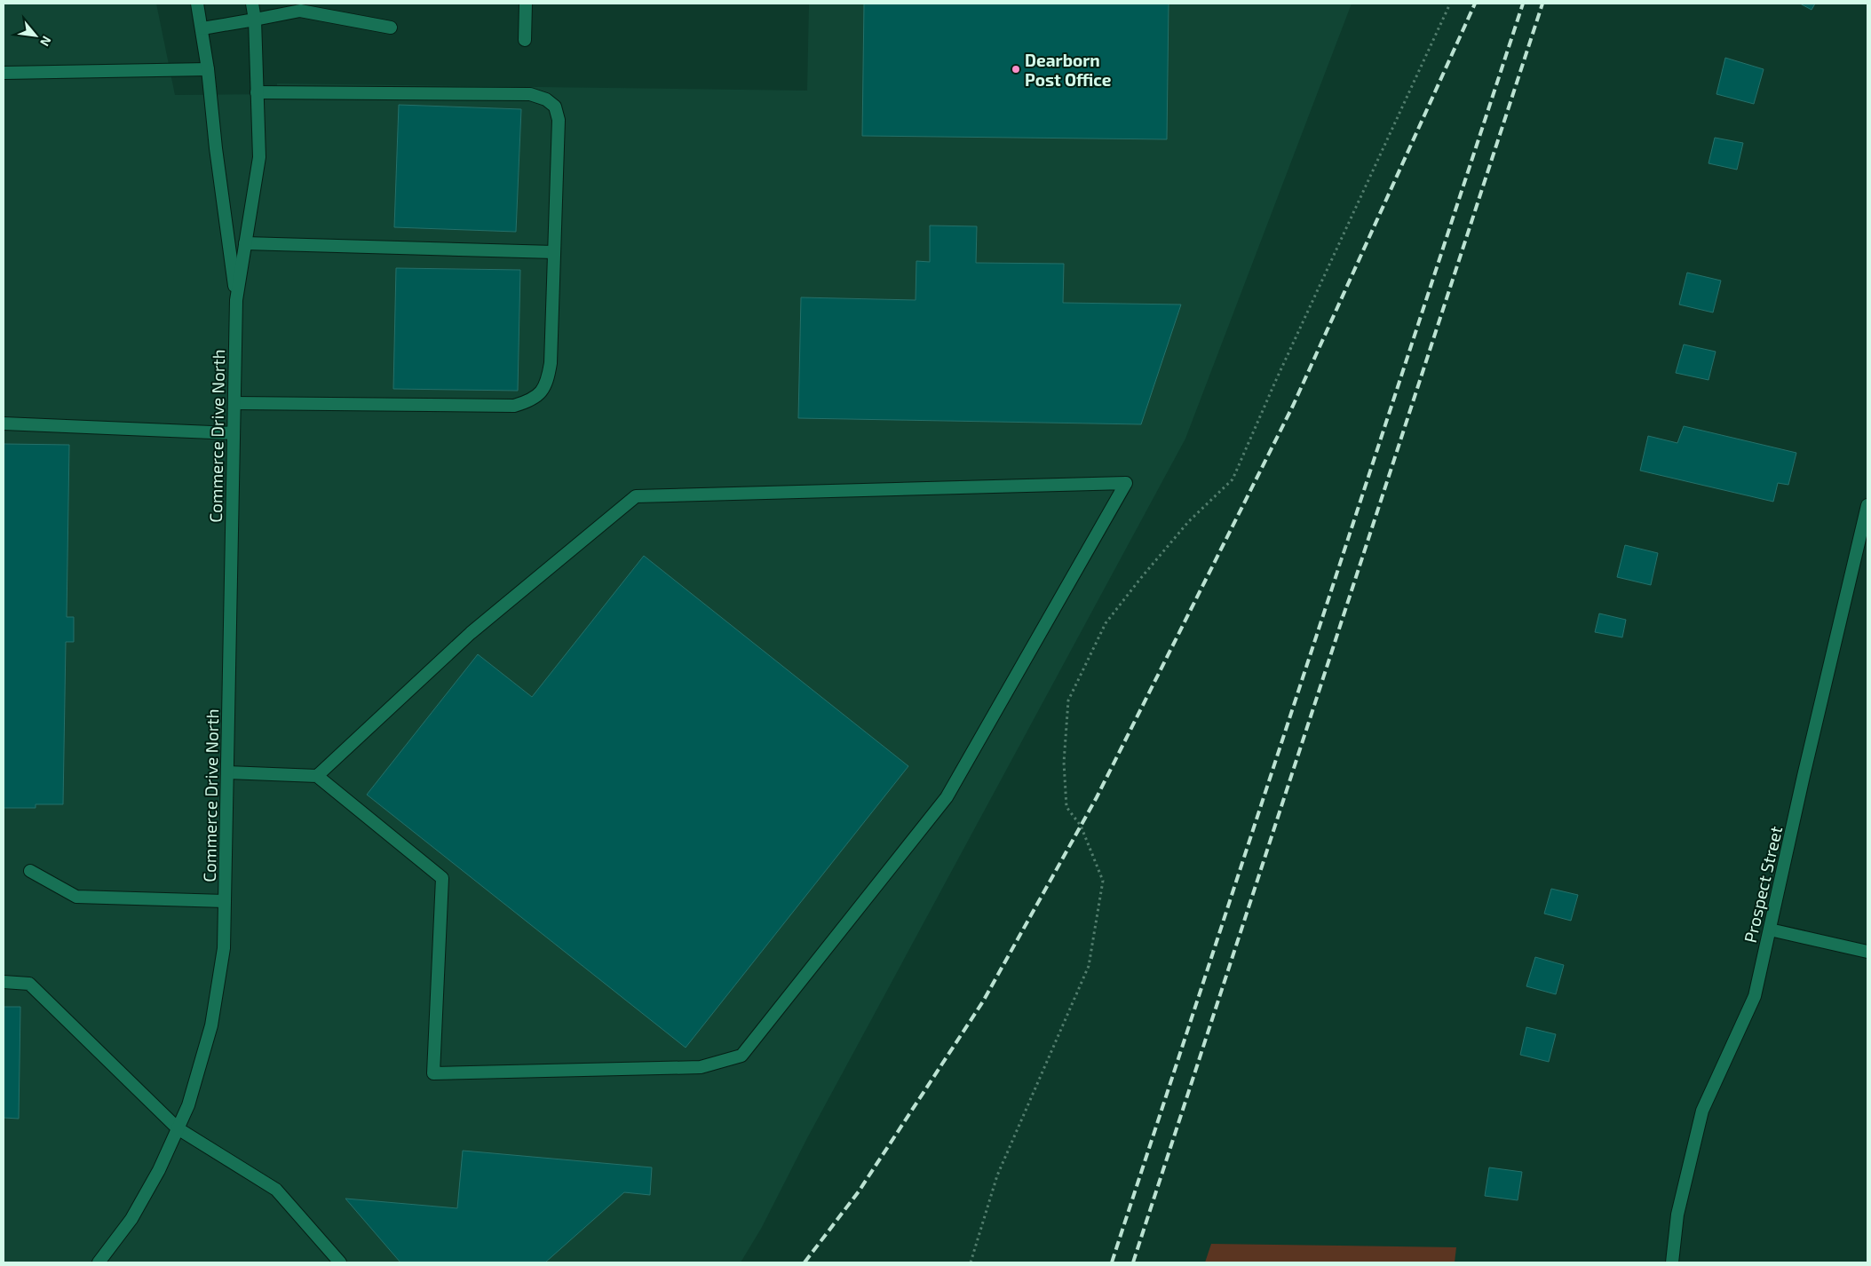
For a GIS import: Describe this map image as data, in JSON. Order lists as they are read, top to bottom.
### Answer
{
  "streets": {
    "street": ["Commerce Drive North", "Prospect Street"]
  },
  "places": ["Dearborn Post Office"],
  "north": "bottom right"
}
